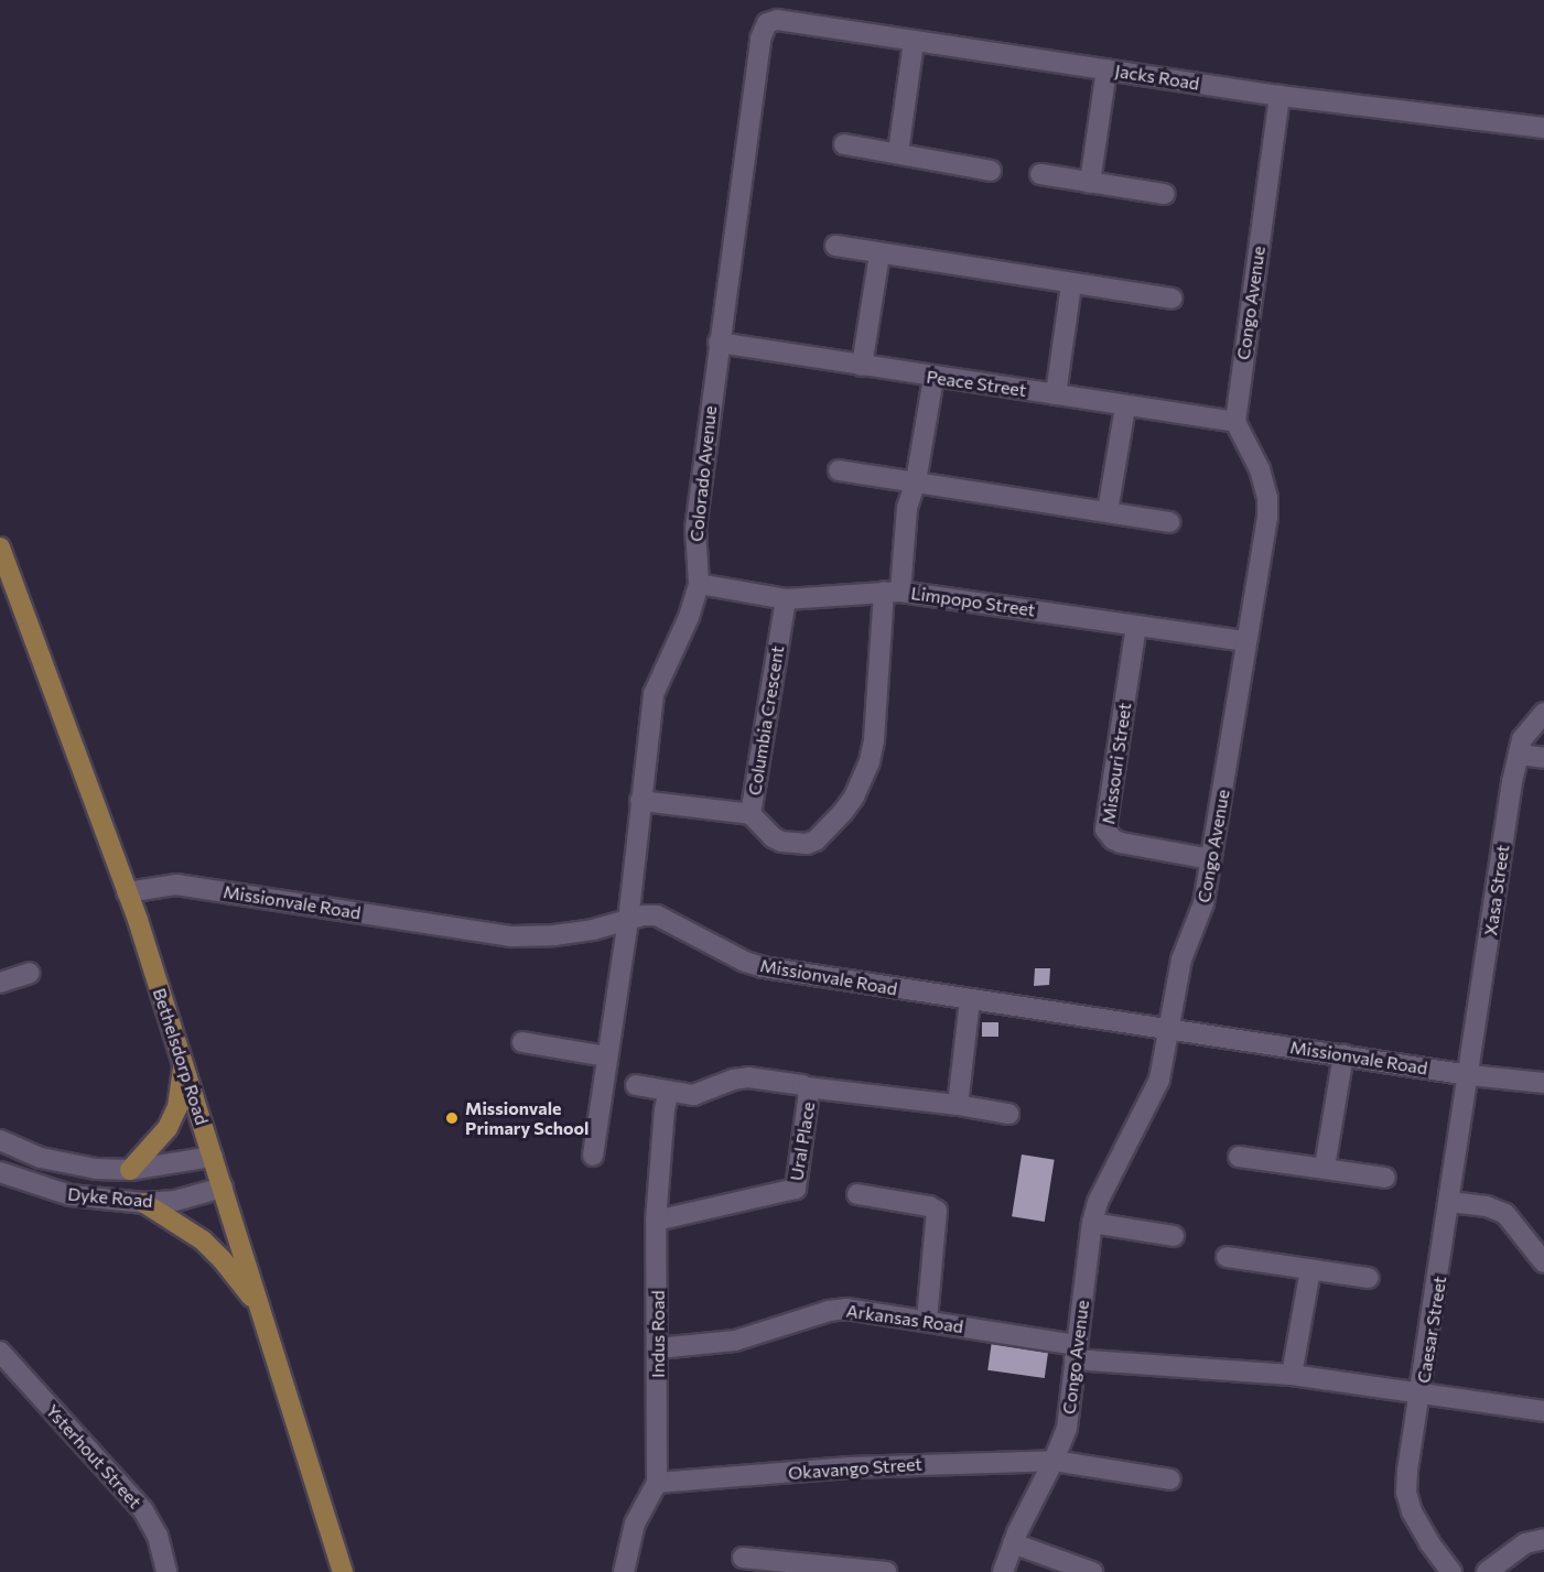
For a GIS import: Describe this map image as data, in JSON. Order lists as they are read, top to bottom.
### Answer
{
  "streets": {
    "main road": ["Bethelsdorp Road"],
    "street": [
      "Jacks Road",
      "Congo Avenue",
      "Peace Street",
      "Colorado Avenue",
      "Limpopo Street",
      "Columbia Crescent",
      "Missouri Street",
      "Xasa Street",
      "Missionvale Road",
      "Ural Place",
      "Dyke Road",
      "Arkansas Road",
      "Caesar Street",
      "Indus Road",
      "Ysterhout Street",
      "Okavango Street"
    ]
  },
  "crossings": [
    ["Jacks Road", "Congo Avenue"],
    ["Jacks Road", "Colorado Avenue"],
    ["Congo Avenue", "Peace Street"],
    ["Congo Avenue", "Limpopo Street"],
    ["Congo Avenue", "Missouri Street"],
    ["Congo Avenue", "Missionvale Road"],
    ["Congo Avenue", "Arkansas Road"],
    ["Congo Avenue", "Okavango Street"],
    ["Peace Street", "Colorado Avenue"],
    ["Peace Street", "Columbia Crescent"],
    ["Colorado Avenue", "Limpopo Street"],
    ["Colorado Avenue", "Missionvale Road"],
    ["Limpopo Street", "Columbia Crescent"],
    ["Limpopo Street", "Missouri Street"],
    ["Xasa Street", "Missionvale Road"],
    ["Xasa Street", "Caesar Street"],
    ["Missionvale Road", "Bethelsdorp Road"],
    ["Missionvale Road", "Caesar Street"],
    ["Bethelsdorp Road", "Dyke Road"],
    ["Ural Place", "Indus Road"],
    ["Arkansas Road", "Caesar Street"],
    ["Arkansas Road", "Indus Road"],
    ["Indus Road", "Okavango Street"]
  ],
  "places": ["Missionvale Primary School"]
}
